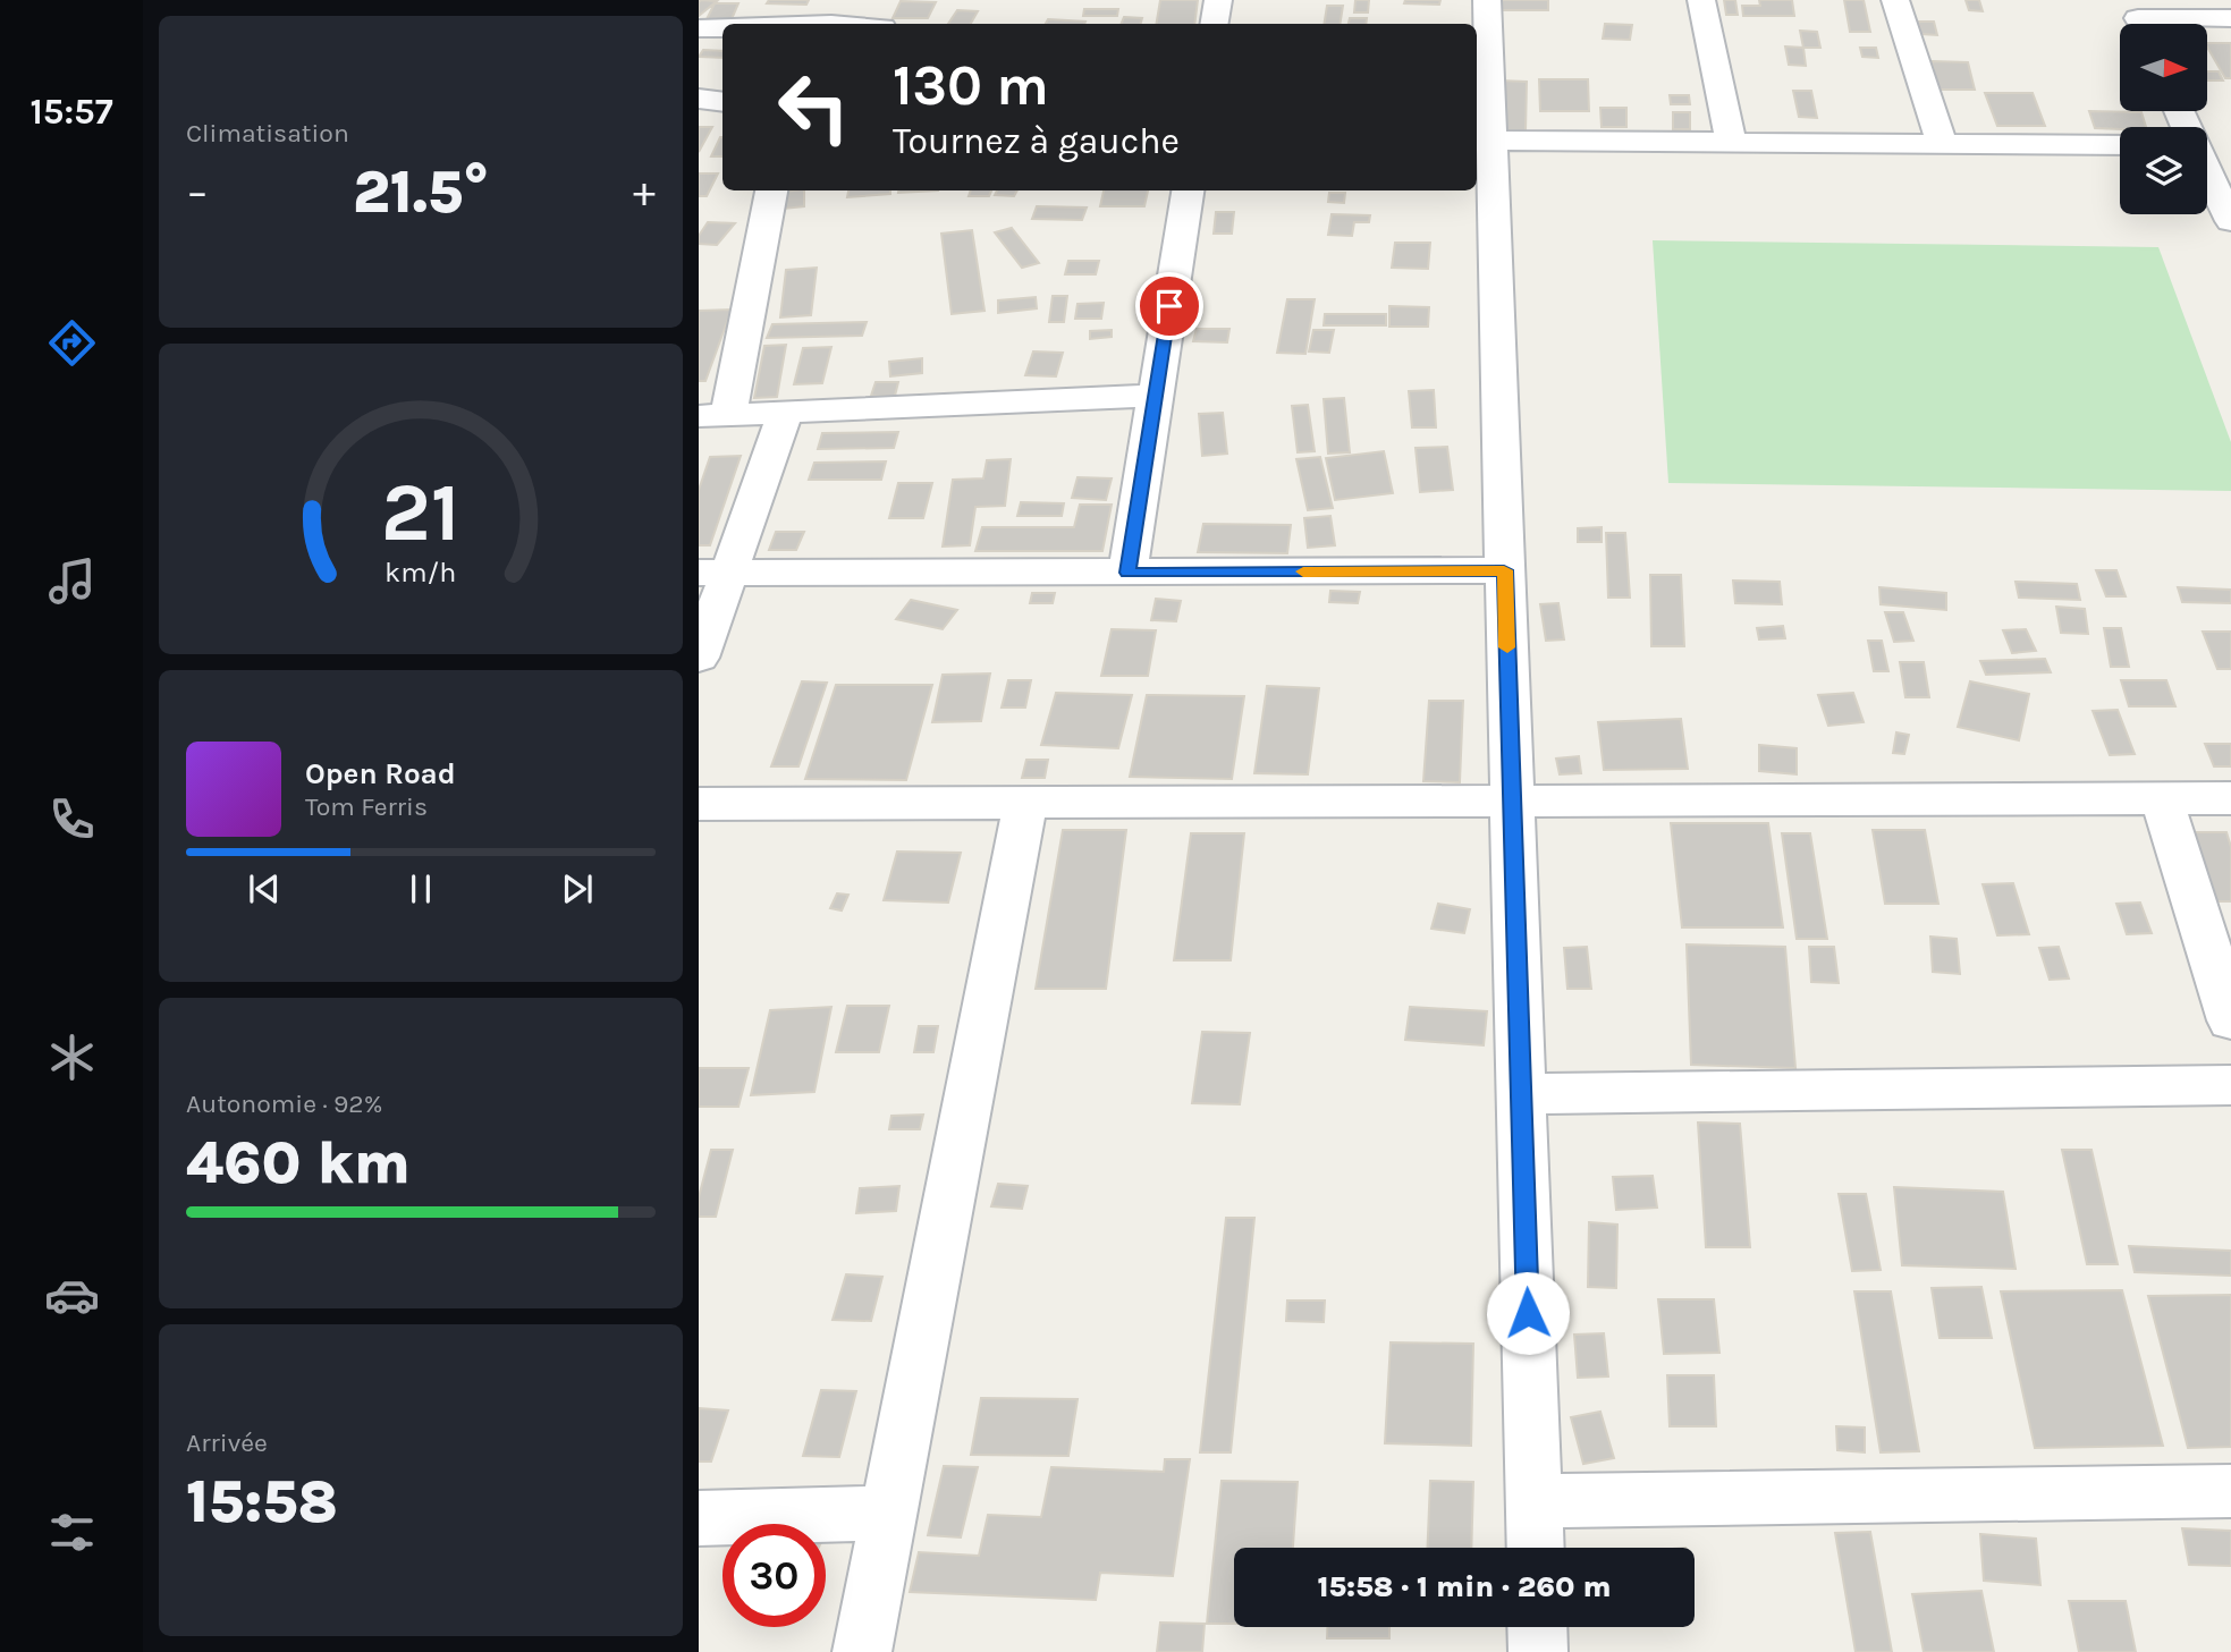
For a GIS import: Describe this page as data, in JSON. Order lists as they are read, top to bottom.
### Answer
{
  "north": "right",
  "page": {
    "tabs": "15:57",
    "tile": [
      "Climatisation",
      ["Autonomie · 92%", "460 km"],
      ["Arrivée", "15:58"]
    ],
    "turn": ["130 m", "Tournez à gauche"],
    "heat": ["−", "21.5°", "+"],
    "song": ["Open Road", "Tom Ferris"],
    "limit": "30",
    "trip": "15:58 · 1 min · 260 m",
    "gauge": ["21", "km/h"]
  }
}
